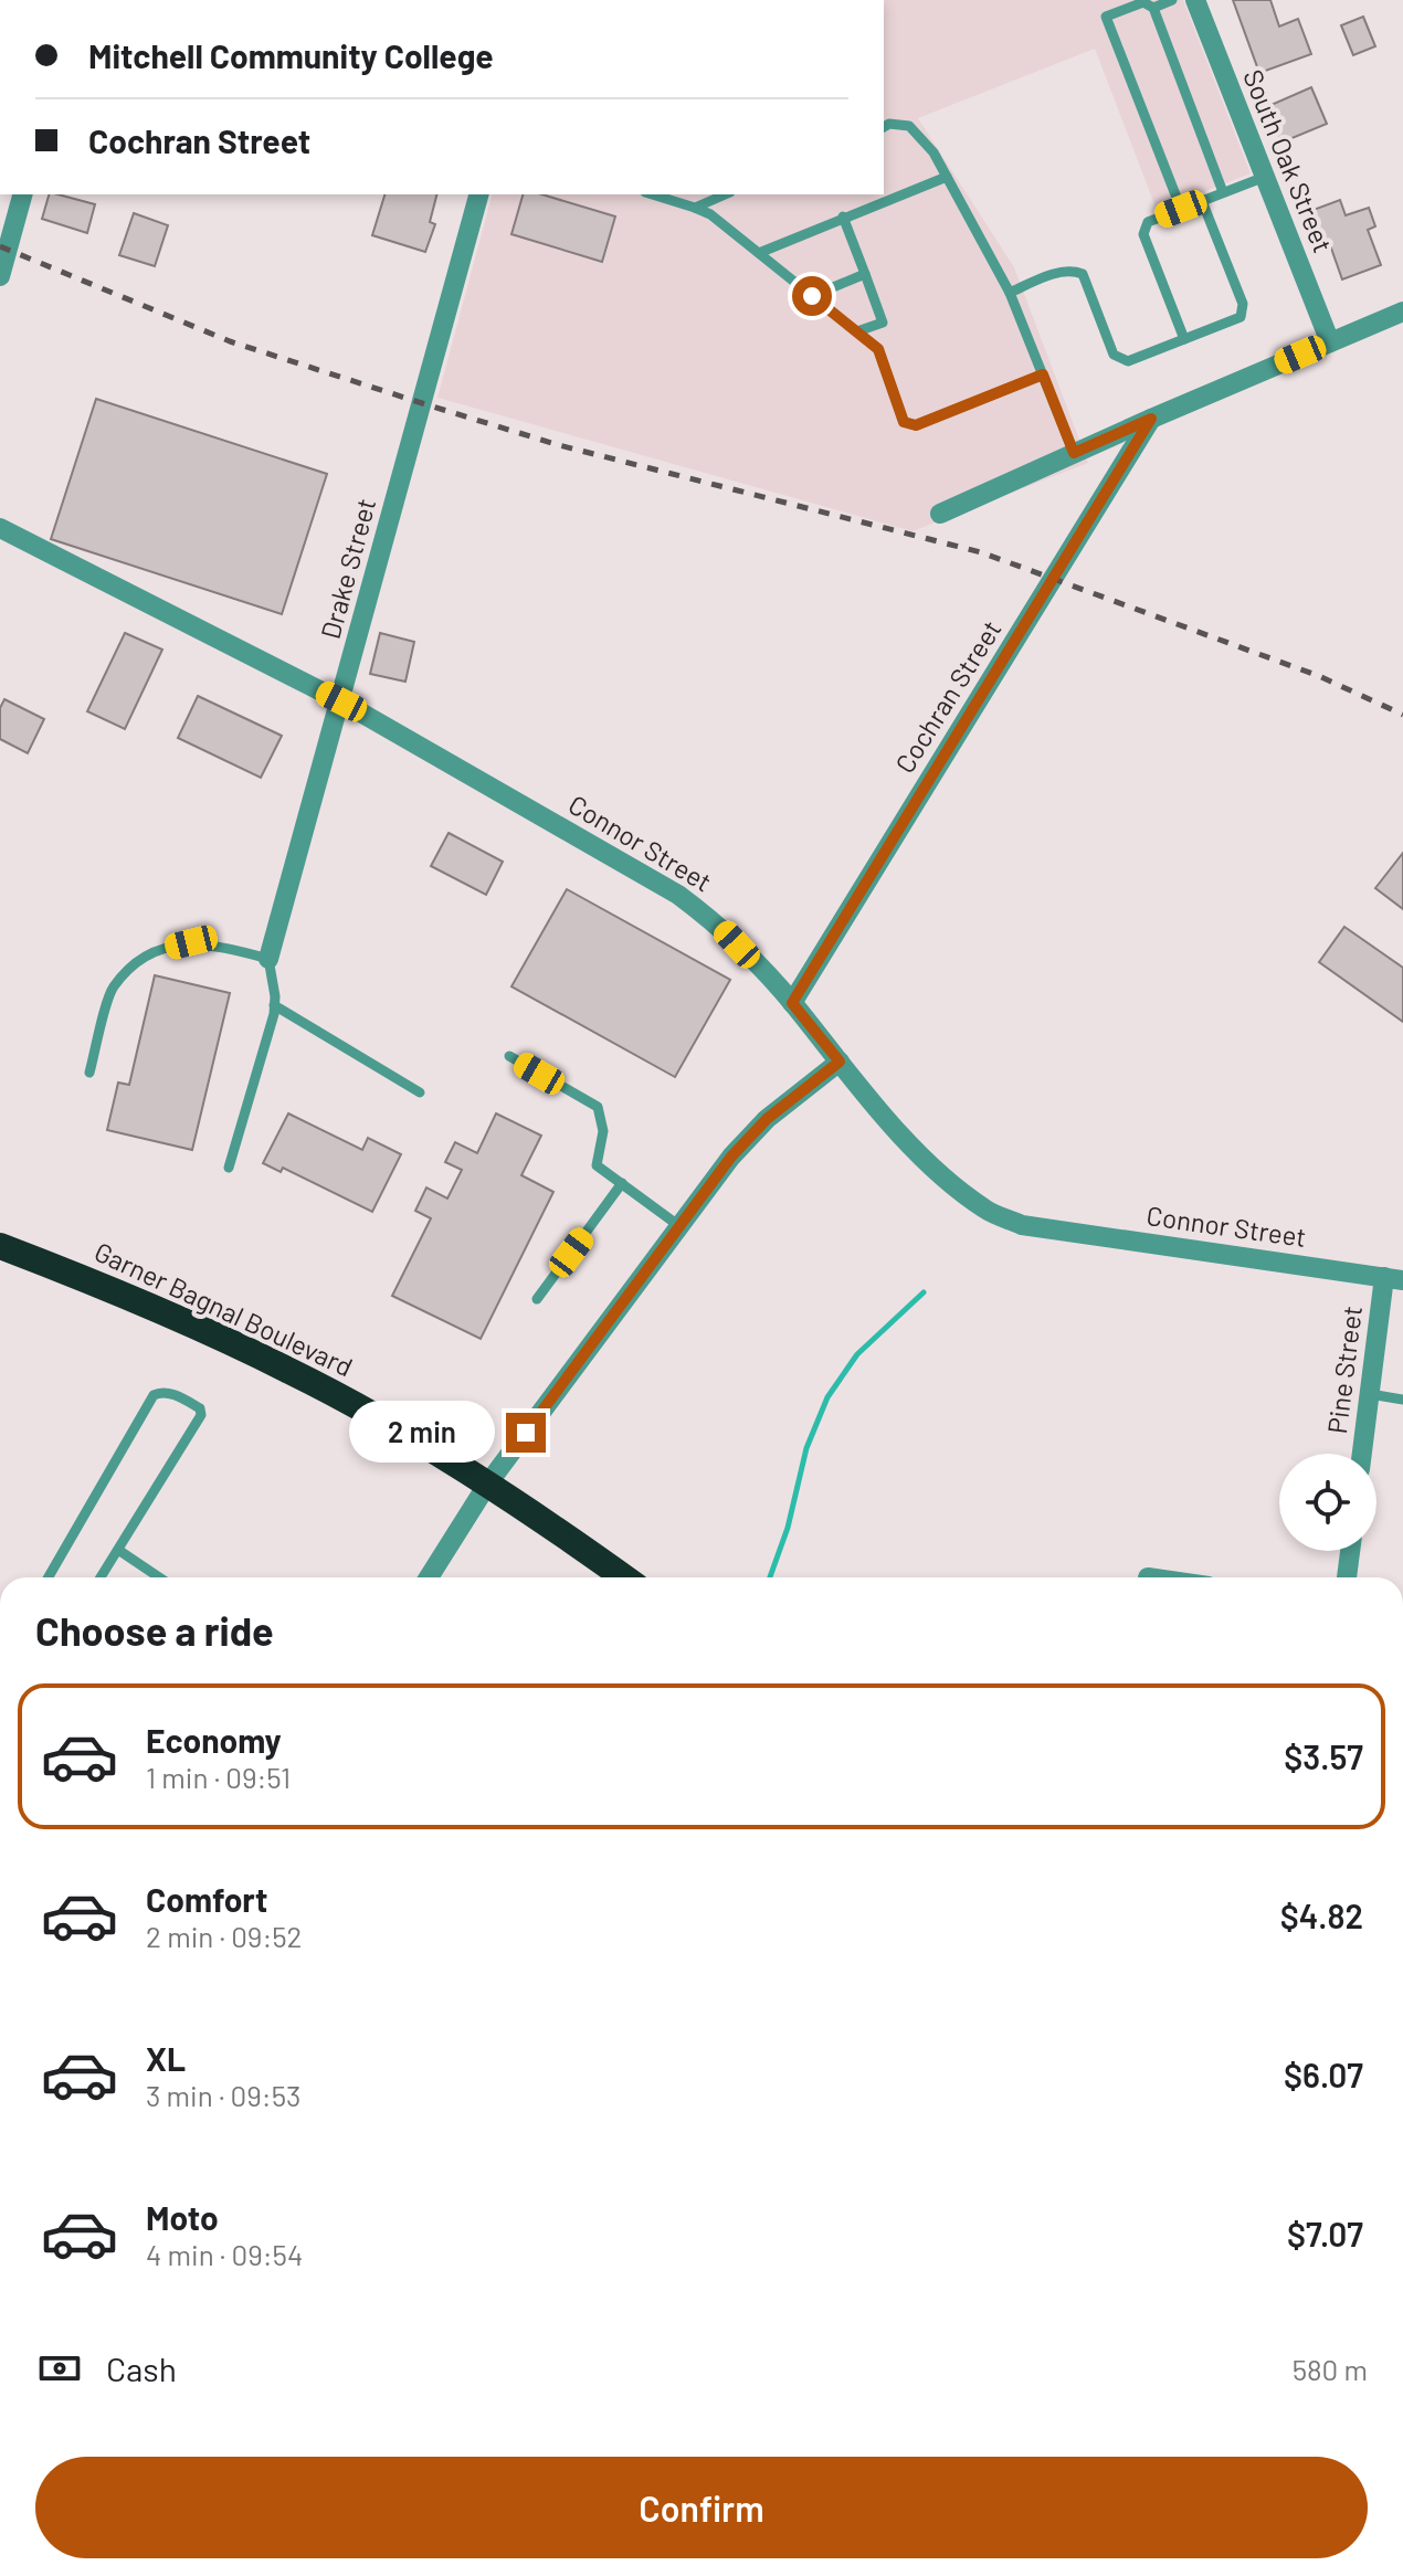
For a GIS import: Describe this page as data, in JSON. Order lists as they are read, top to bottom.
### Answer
{
  "streets": {
    "highway": ["Garner Bagnal Boulevard"],
    "street": [
      "South Oak Street",
      "Drake Street",
      "Cochran Street",
      "Connor Street",
      "Pine Street"
    ]
  },
  "crossings": [
    ["Drake Street", "Connor Street"],
    ["Cochran Street", "Connor Street"],
    ["Connor Street", "Pine Street"]
  ],
  "page": {
    "banner": ["Mitchell Community College", "Cochran Street"],
    "bubble": "2 min",
    "heading": "Choose a ride",
    "list": [
      {
        "name": "Economy",
        "note": "1 min · 09:51",
        "value": "$3.57"
      },
      {
        "name": "Comfort",
        "note": "2 min · 09:52",
        "value": "$4.82"
      },
      {
        "name": "XL",
        "note": "3 min · 09:53",
        "value": "$6.07"
      },
      {
        "name": "Moto",
        "note": "4 min · 09:54",
        "value": "$7.07"
      }
    ],
    "pay": ["Cash", "580 m"],
    "buttons": "Confirm"
  }
}
